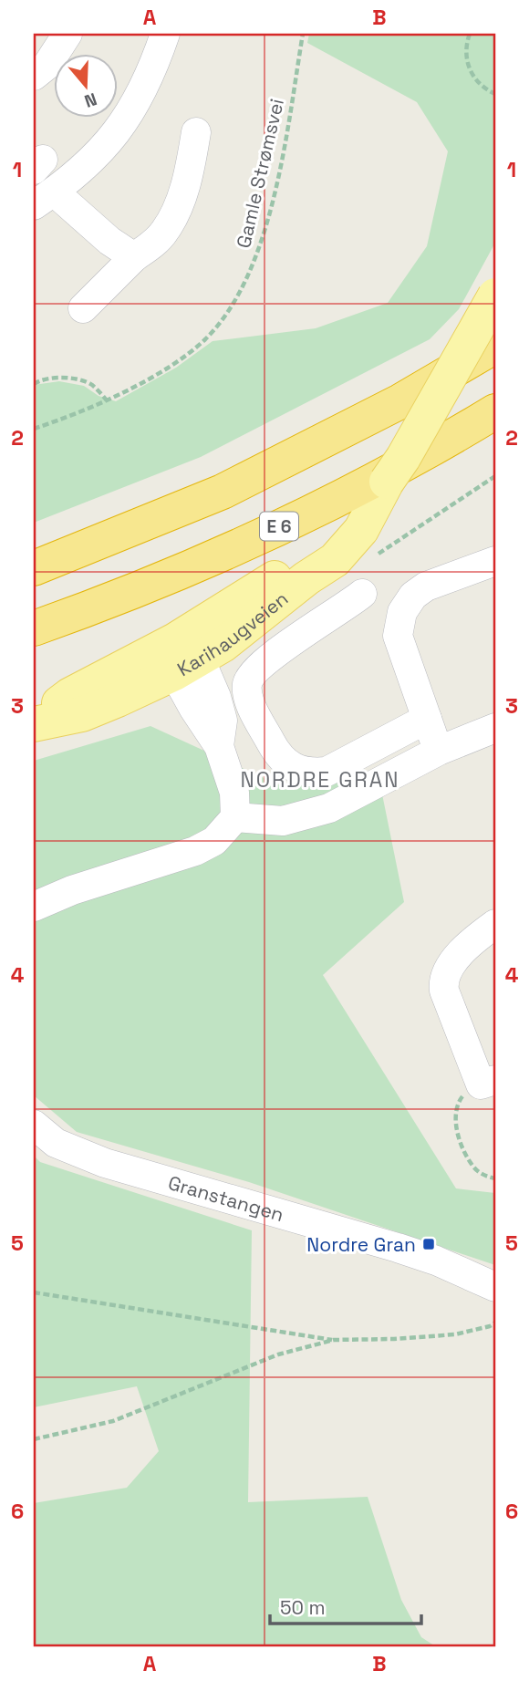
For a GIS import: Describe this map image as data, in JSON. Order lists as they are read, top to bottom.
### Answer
{
  "streets": {
    "highway": ["E 6"],
    "main road": ["Karihaugveien"],
    "street": ["Granstangen"],
    "path": ["Gamle Strømsvei"]
  },
  "districts": ["NORDRE GRAN"],
  "places": {
    "transit": ["Nordre Gran"]
  },
  "scale_bar": "50 m",
  "north": "bottom",
  "grid": {
    "columns": ["A", "B"],
    "rows": [
      "1",
      "2",
      "3",
      "4",
      "5",
      "6"
    ]
  }
}
